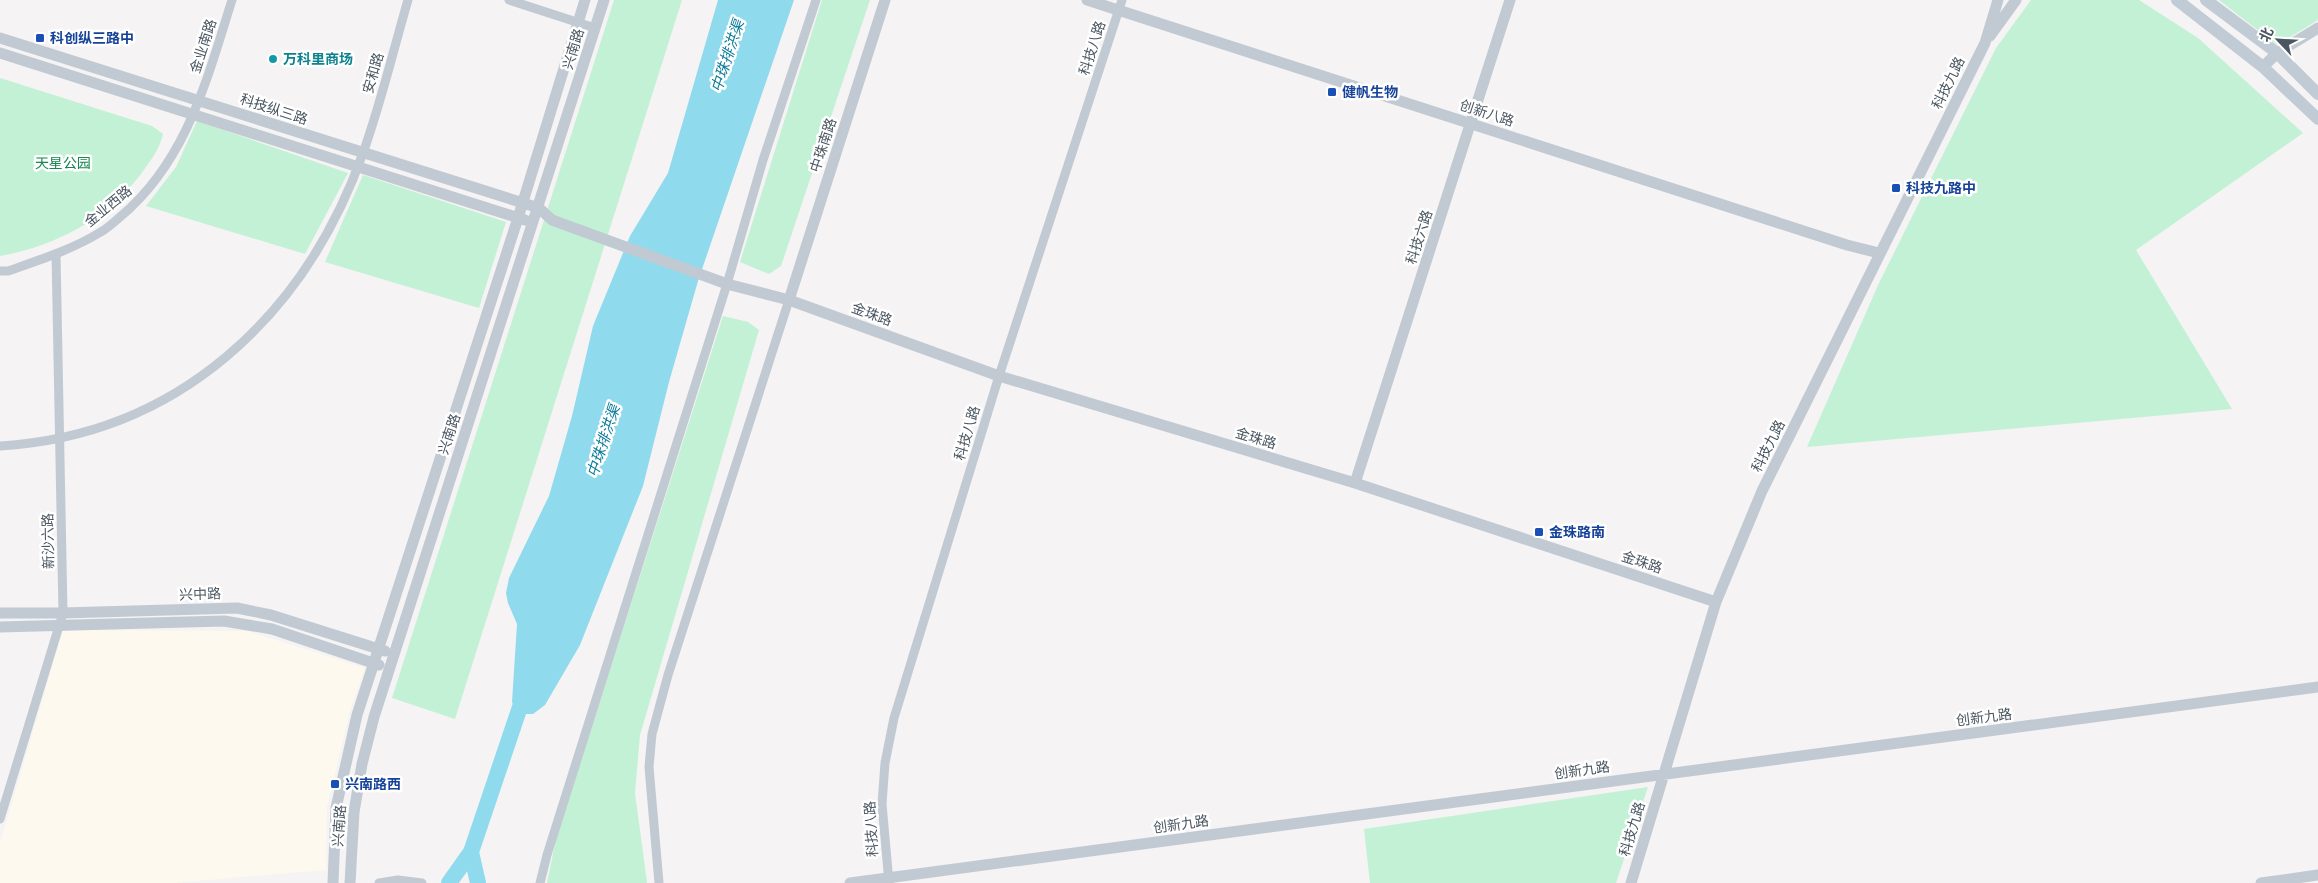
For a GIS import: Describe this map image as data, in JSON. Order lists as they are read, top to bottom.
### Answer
{
  "streets": {
    "street": [
      "金业南路",
      "科技八路",
      "兴南路",
      "安和路",
      "科技九路",
      "科技纵三路",
      "创新八路",
      "中珠南路",
      "金业西路",
      "科技六路",
      "金珠路",
      "新沙六路",
      "兴中路",
      "创新九路"
    ]
  },
  "crossings": [
    ["金业南路", "科技纵三路"],
    ["金业南路", "金业西路"],
    ["科技八路", "创新八路"],
    ["科技八路", "金珠路"],
    ["科技八路", "创新九路"],
    ["兴南路", "科技纵三路"],
    ["兴南路", "兴中路"],
    ["安和路", "科技纵三路"],
    ["安和路", "新沙六路"],
    ["科技九路", "创新八路"],
    ["科技九路", "金珠路"],
    ["科技九路", "创新九路"],
    ["创新八路", "科技六路"],
    ["中珠南路", "金珠路"],
    ["金业西路", "新沙六路"],
    ["科技六路", "金珠路"],
    ["新沙六路", "兴中路"]
  ],
  "water": ["中珠排洪渠"],
  "parks": ["天星公园"],
  "places": {
    "transit": [
      "科创纵三路中",
      "健帆生物",
      "科技九路中",
      "金珠路南",
      "兴南路西"
    ],
    "other": ["万科里商场"]
  },
  "north": "top left"
}
